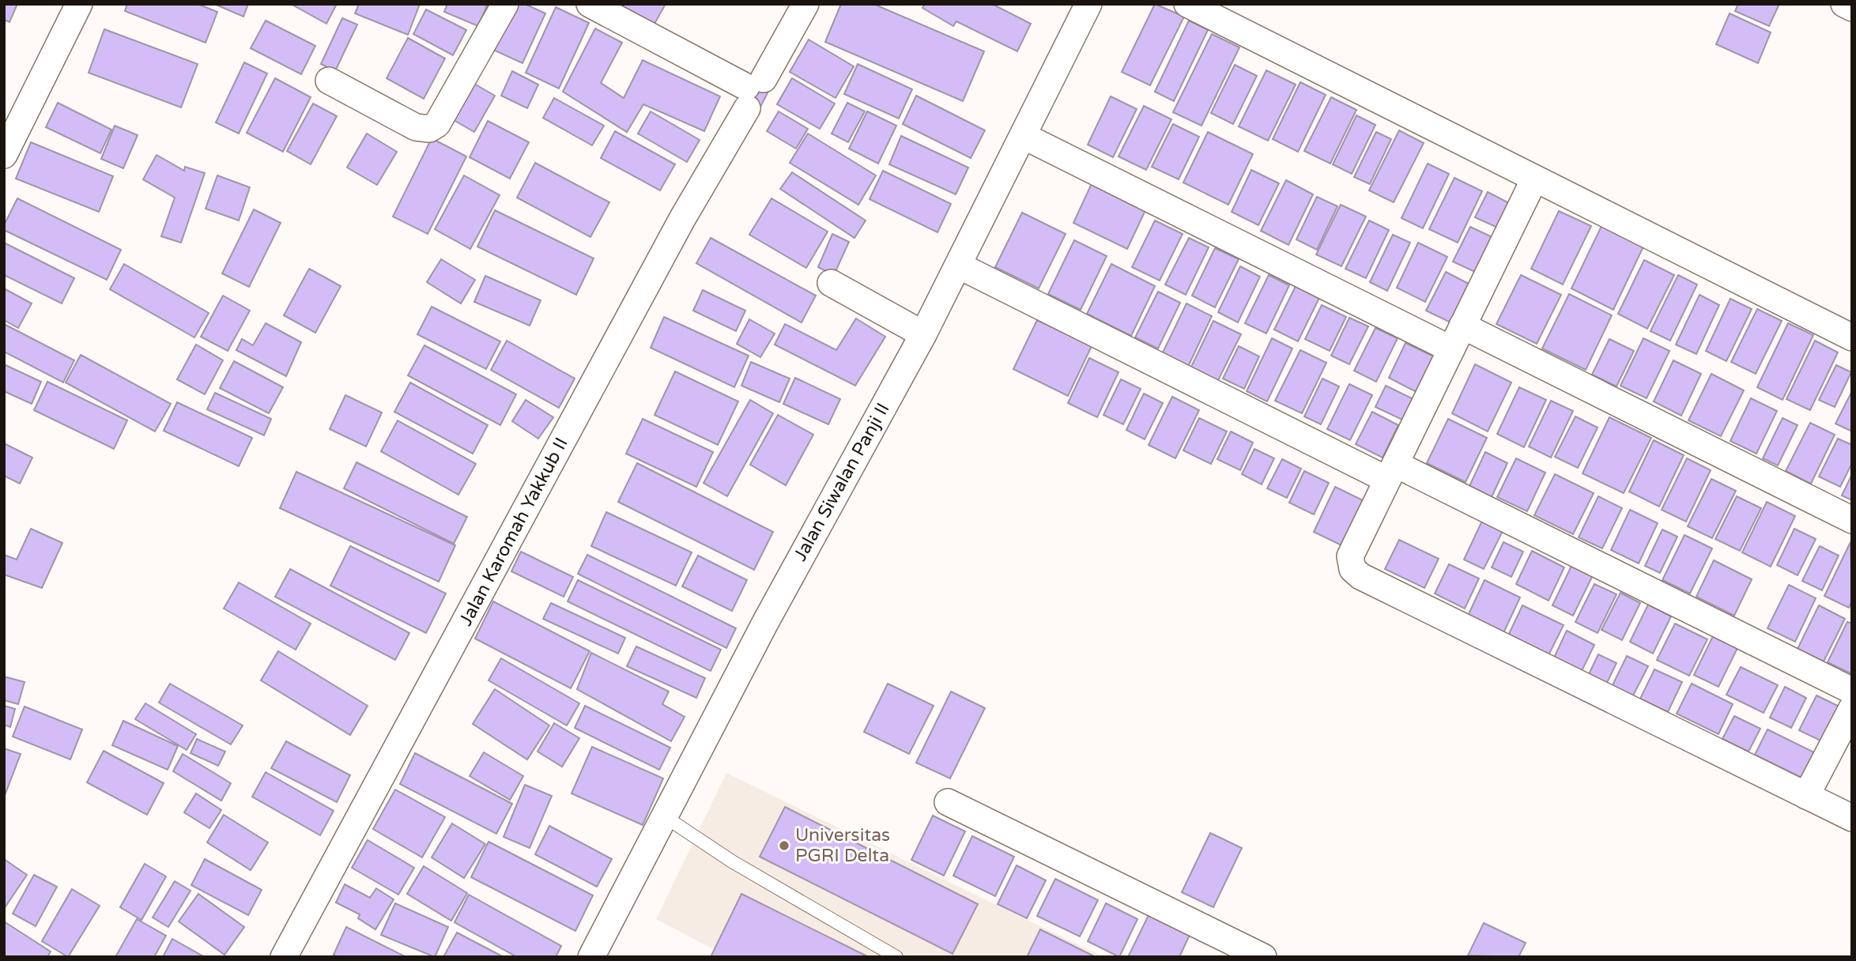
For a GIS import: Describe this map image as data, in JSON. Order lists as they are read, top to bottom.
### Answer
{
  "streets": {
    "street": ["Jalan Siwalan Panji II", "Jalan Karomah Yakkub II"]
  },
  "places": ["Universitas PGRI Delta"]
}
